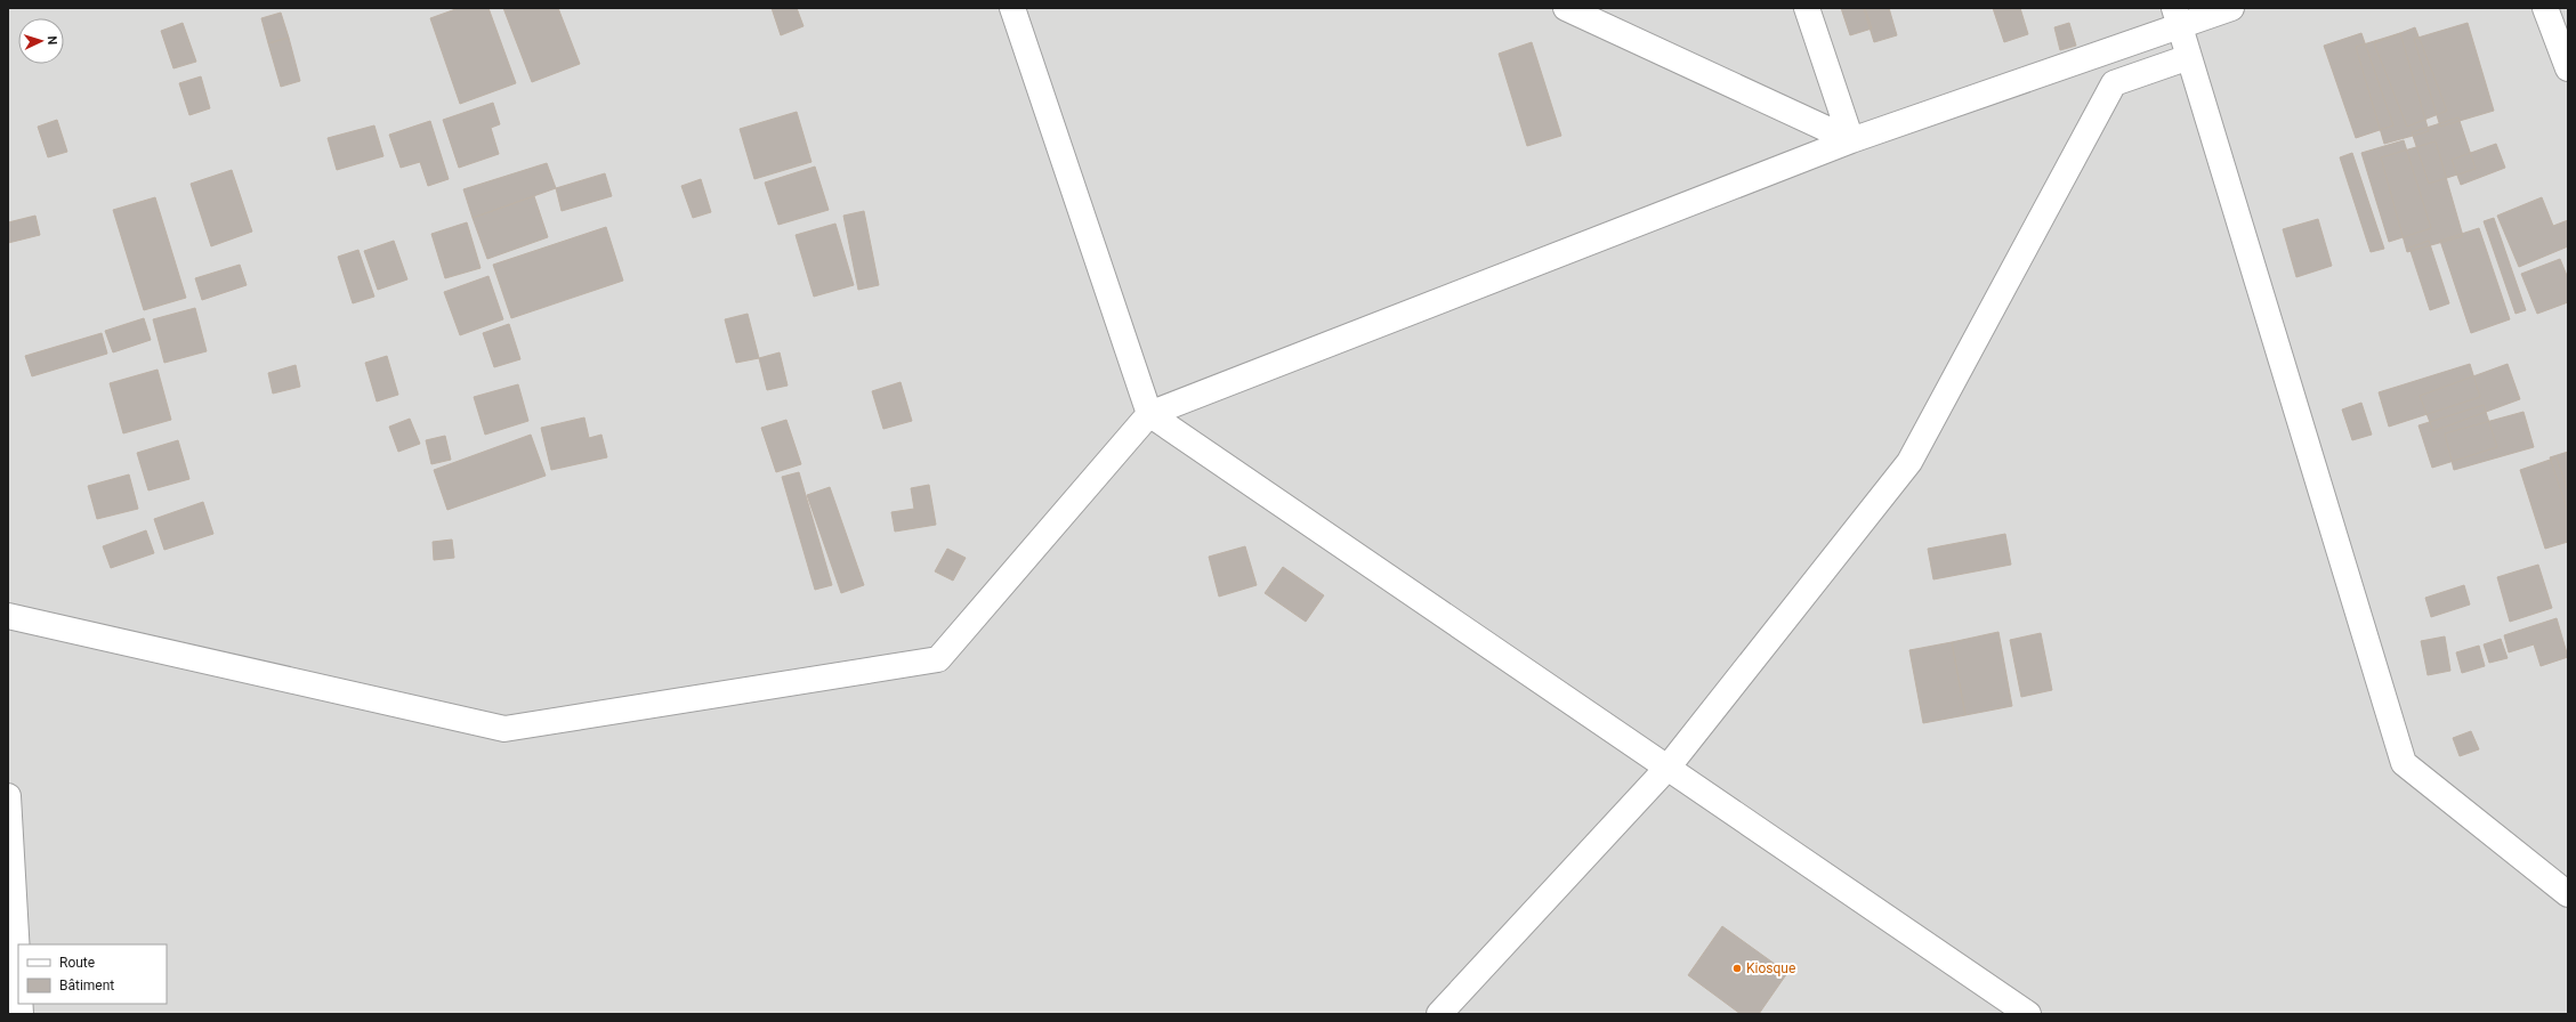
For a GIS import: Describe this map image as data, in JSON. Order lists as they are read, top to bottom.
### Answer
{
  "places": ["Kiosque"],
  "legend": ["Route", "Bâtiment"],
  "north": "right"
}
